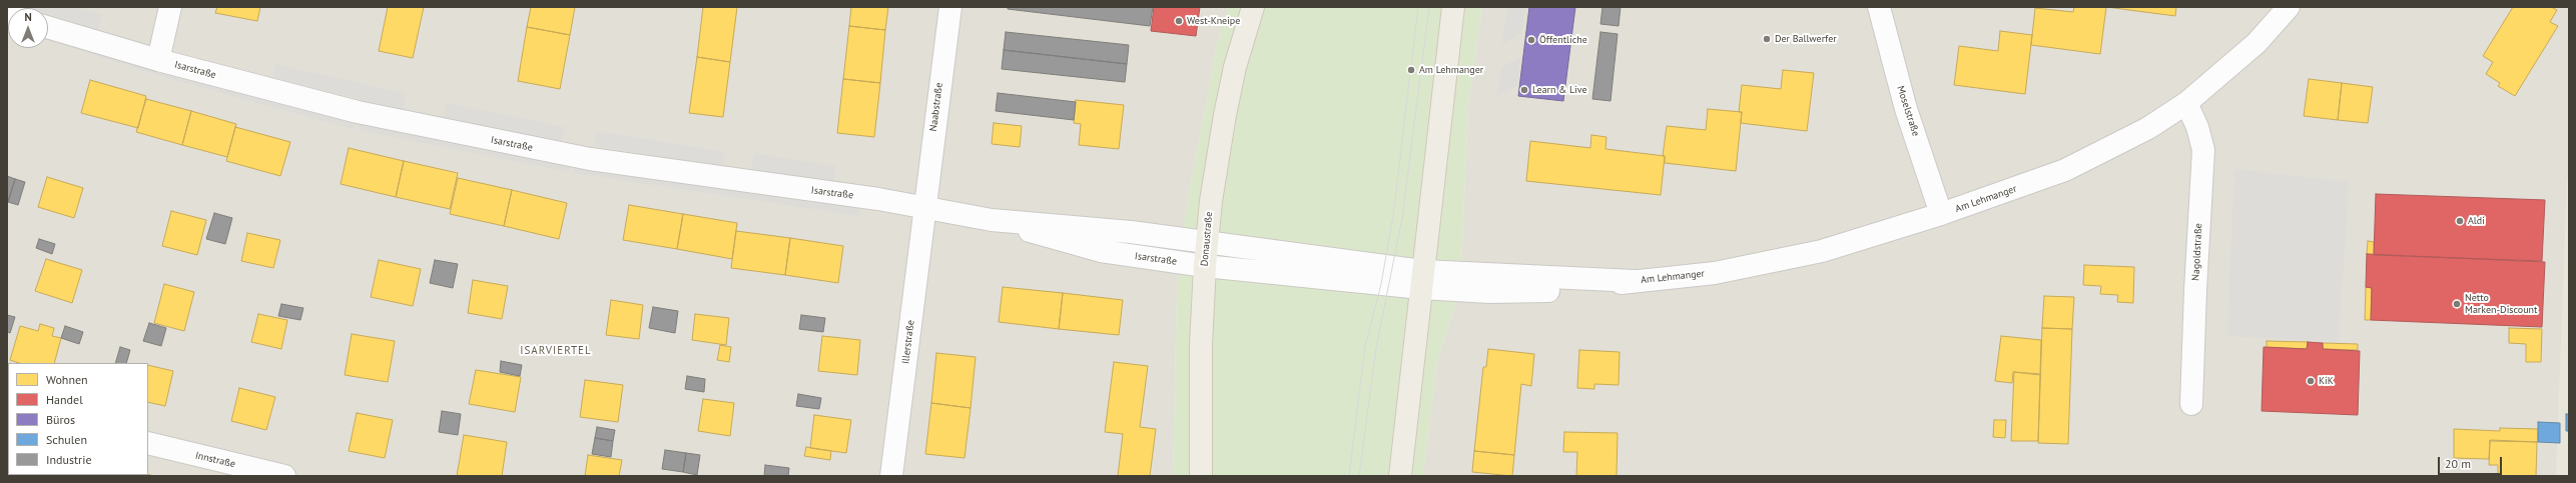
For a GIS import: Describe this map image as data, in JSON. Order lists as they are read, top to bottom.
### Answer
{
  "streets": {
    "main road": ["Donaustraße"],
    "street": [
      "Isarstraße",
      "Naabstraße",
      "Moselstraße",
      "Am Lehmanger",
      "Nagoldstraße",
      "Illerstraße",
      "Innstraße"
    ]
  },
  "crossings": [
    ["Isarstraße", "Naabstraße"],
    ["Isarstraße", "Am Lehmanger"],
    ["Isarstraße", "Donaustraße"],
    ["Isarstraße", "Illerstraße"],
    ["Naabstraße", "Illerstraße"],
    ["Moselstraße", "Am Lehmanger"],
    ["Am Lehmanger", "Nagoldstraße"]
  ],
  "districts": ["ISARVIERTEL"],
  "places": [
    "West-Kneipe",
    "Der Ballwerfer",
    "Öffentliche",
    "Am Lehmanger",
    "Learn & Live",
    "Aldi",
    "Netto Marken-Discount",
    "KiK"
  ],
  "legend": [
    "Wohnen",
    "Handel",
    "Büros",
    "Schulen",
    "Industrie"
  ],
  "scale_bar": "20 m",
  "north": "top"
}
